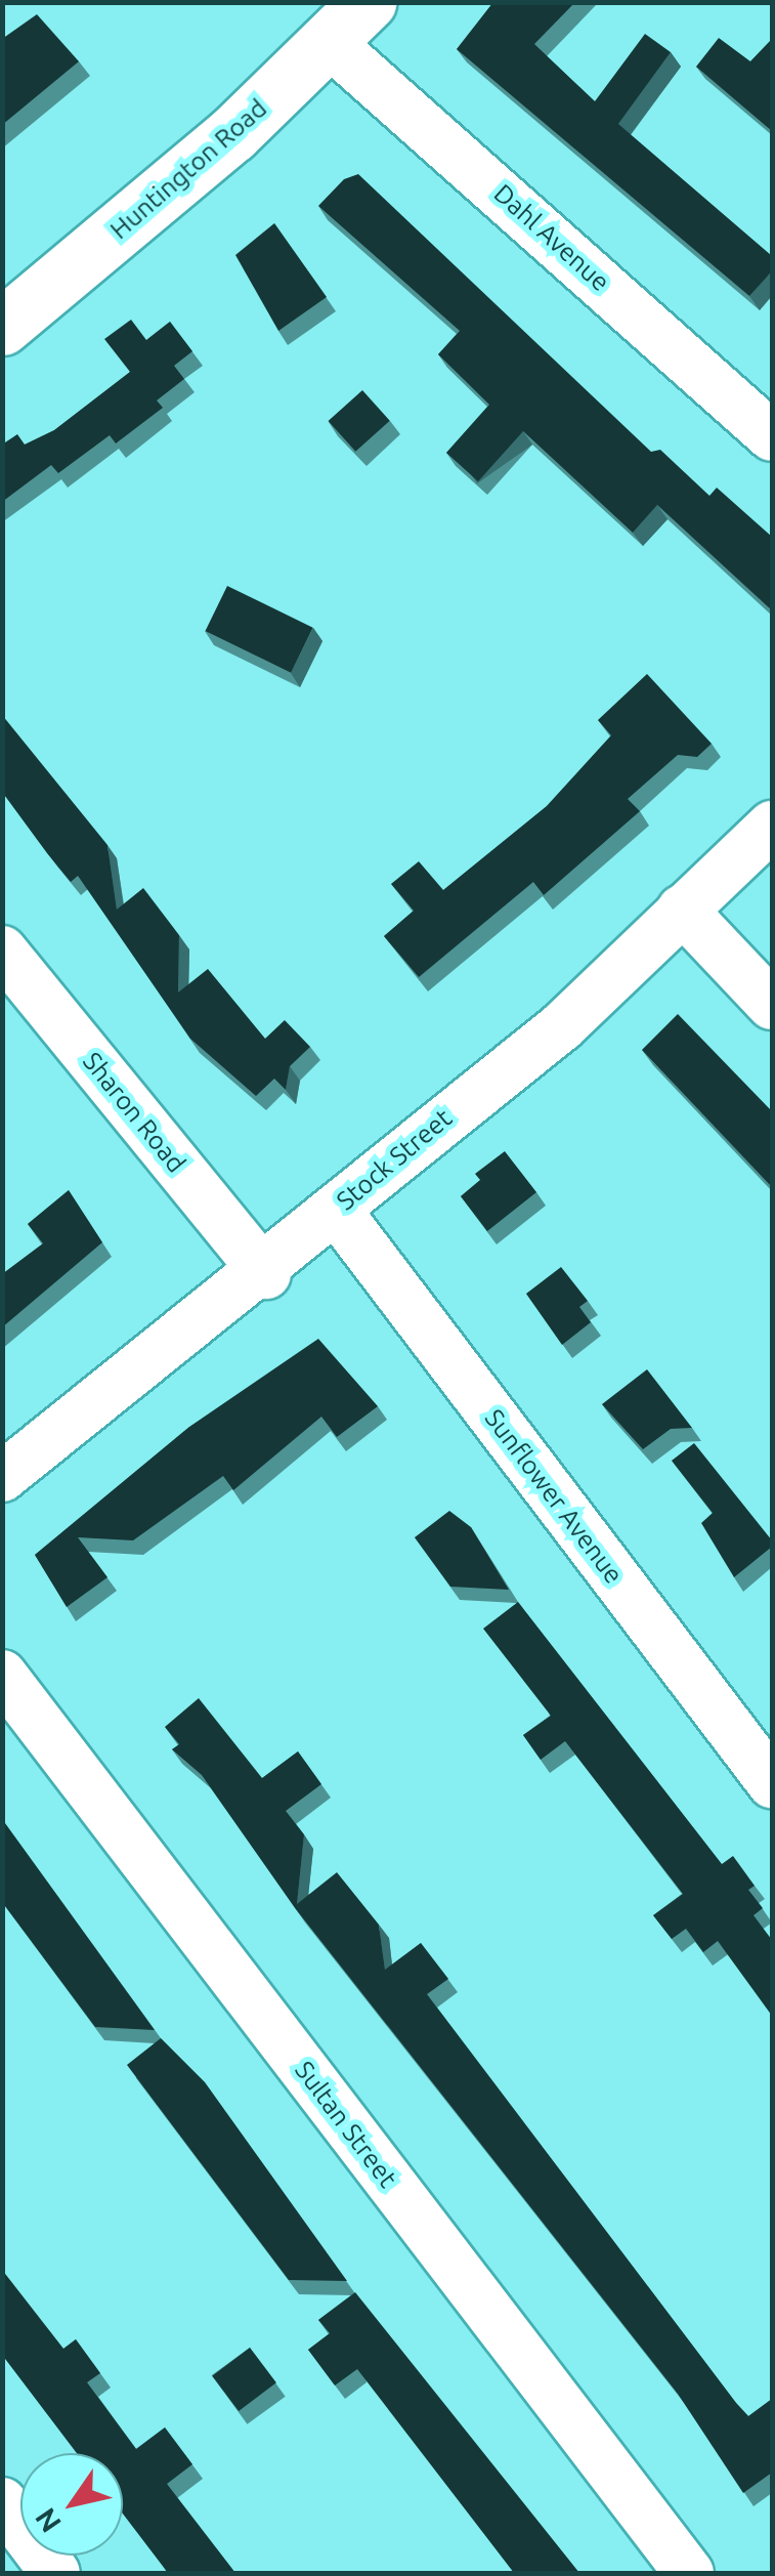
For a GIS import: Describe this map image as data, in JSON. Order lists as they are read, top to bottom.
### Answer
{
  "streets": {
    "main road": ["Huntington Road"],
    "street": [
      "Dahl Avenue",
      "Sharon Road",
      "Stock Street",
      "Sunflower Avenue",
      "Sultan Street"
    ]
  },
  "crossings": [
    ["Huntington Road", "Dahl Avenue"],
    ["Sharon Road", "Stock Street"],
    ["Stock Street", "Sunflower Avenue"]
  ],
  "north": "bottom left"
}
